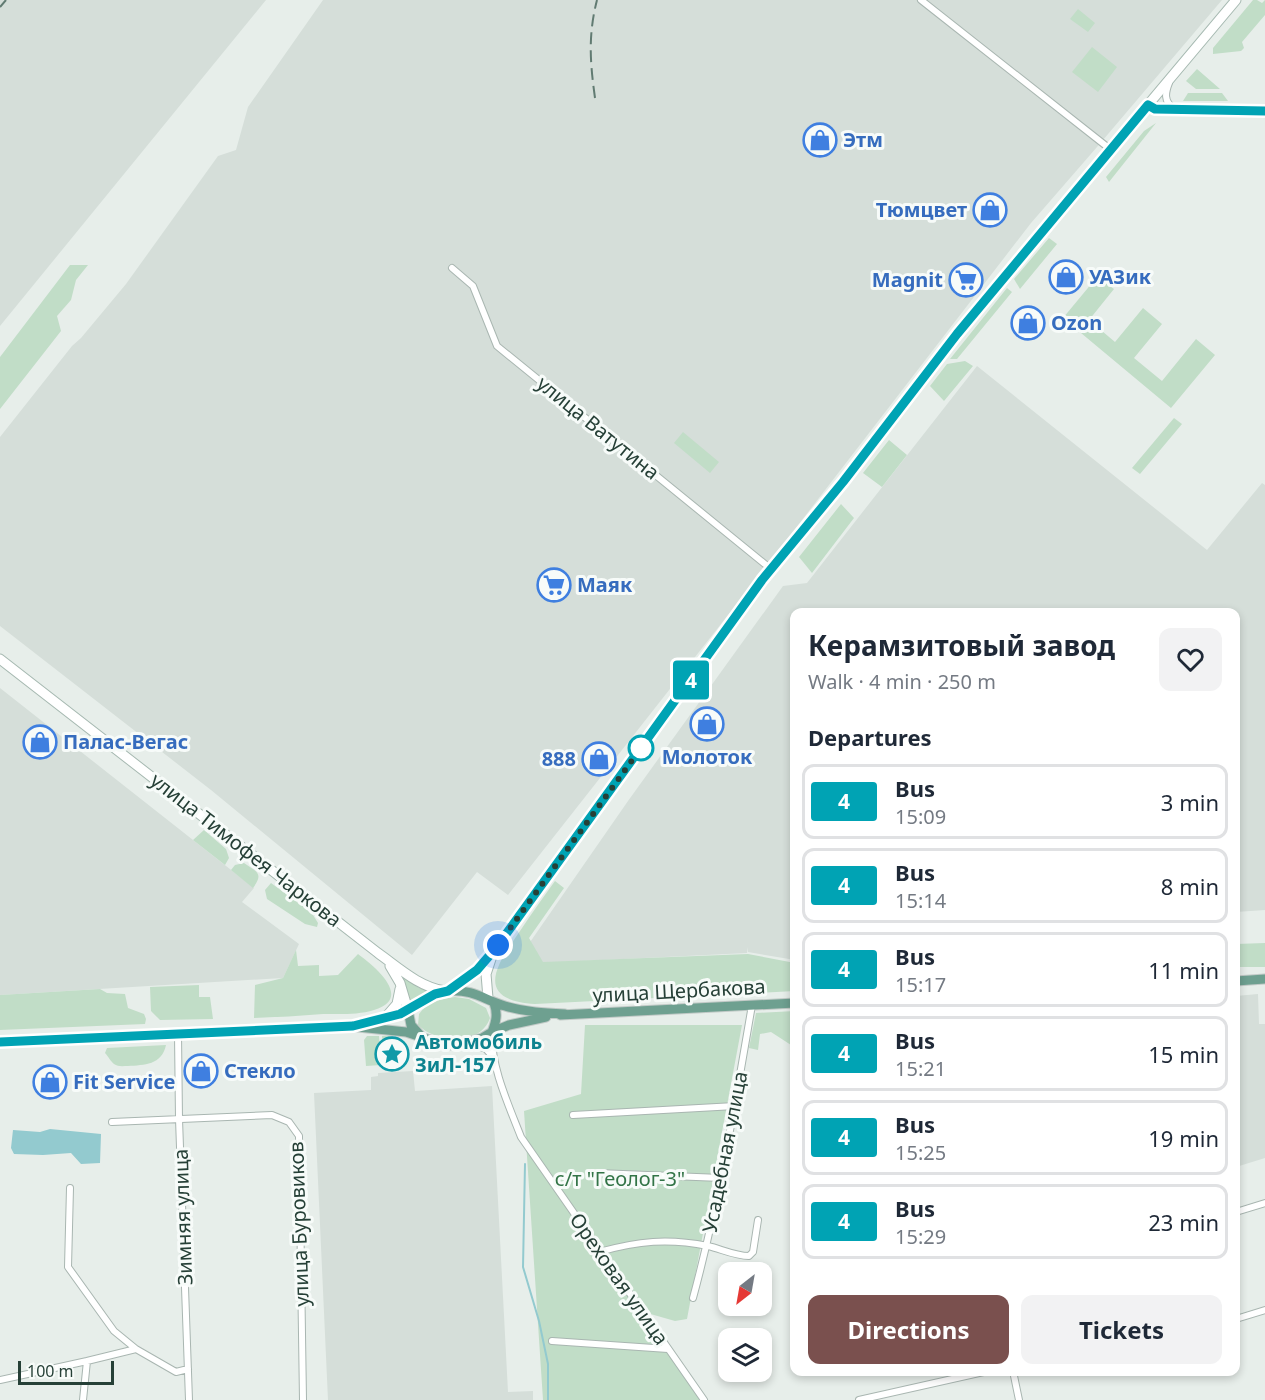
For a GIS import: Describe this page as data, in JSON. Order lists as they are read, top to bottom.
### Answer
{
  "streets": {
    "main road": ["улица Тимофея Чаркова", "улица Щербакова"],
    "street": [
      "улица Ватутина",
      "Усадебная улица",
      "Зимняя улица",
      "улица Буровиков",
      "Ореховая улица"
    ]
  },
  "crossings": [
    ["улица Щербакова", "Усадебная улица"],
    ["Зимняя улица", "улица Буровиков"]
  ],
  "parks": ["с/т \"Геолог-3\""],
  "places": {
    "shop": [
      "Этм",
      "Тюмцвет",
      "УАЗик",
      "Ozon",
      "Молоток",
      "Палас-Вегас",
      "888",
      "Стекло",
      "Fit Service"
    ],
    "supermarket": ["Magnit", "Маяк"],
    "place": ["Автомобиль ЗиЛ-157"]
  },
  "lines": ["bus line 4"],
  "scale_bar": "100 m",
  "north": "bottom left",
  "page": {
    "on_map": "4",
    "heading": [
      ["Керамзитовый завод", "Walk · 4 min · 250 m"],
      "Departures"
    ],
    "list": [
      {
        "mark": "4",
        "name": "Bus",
        "note": "15:09",
        "value": "3 min"
      },
      {
        "mark": "4",
        "name": "Bus",
        "note": "15:14",
        "value": "8 min"
      },
      {
        "mark": "4",
        "name": "Bus",
        "note": "15:17",
        "value": "11 min"
      },
      {
        "mark": "4",
        "name": "Bus",
        "note": "15:21",
        "value": "15 min"
      },
      {
        "mark": "4",
        "name": "Bus",
        "note": "15:25",
        "value": "19 min"
      },
      {
        "mark": "4",
        "name": "Bus",
        "note": "15:29",
        "value": "23 min"
      }
    ],
    "buttons": ["Directions", "Tickets"],
    "scale": "100 m"
  }
}
